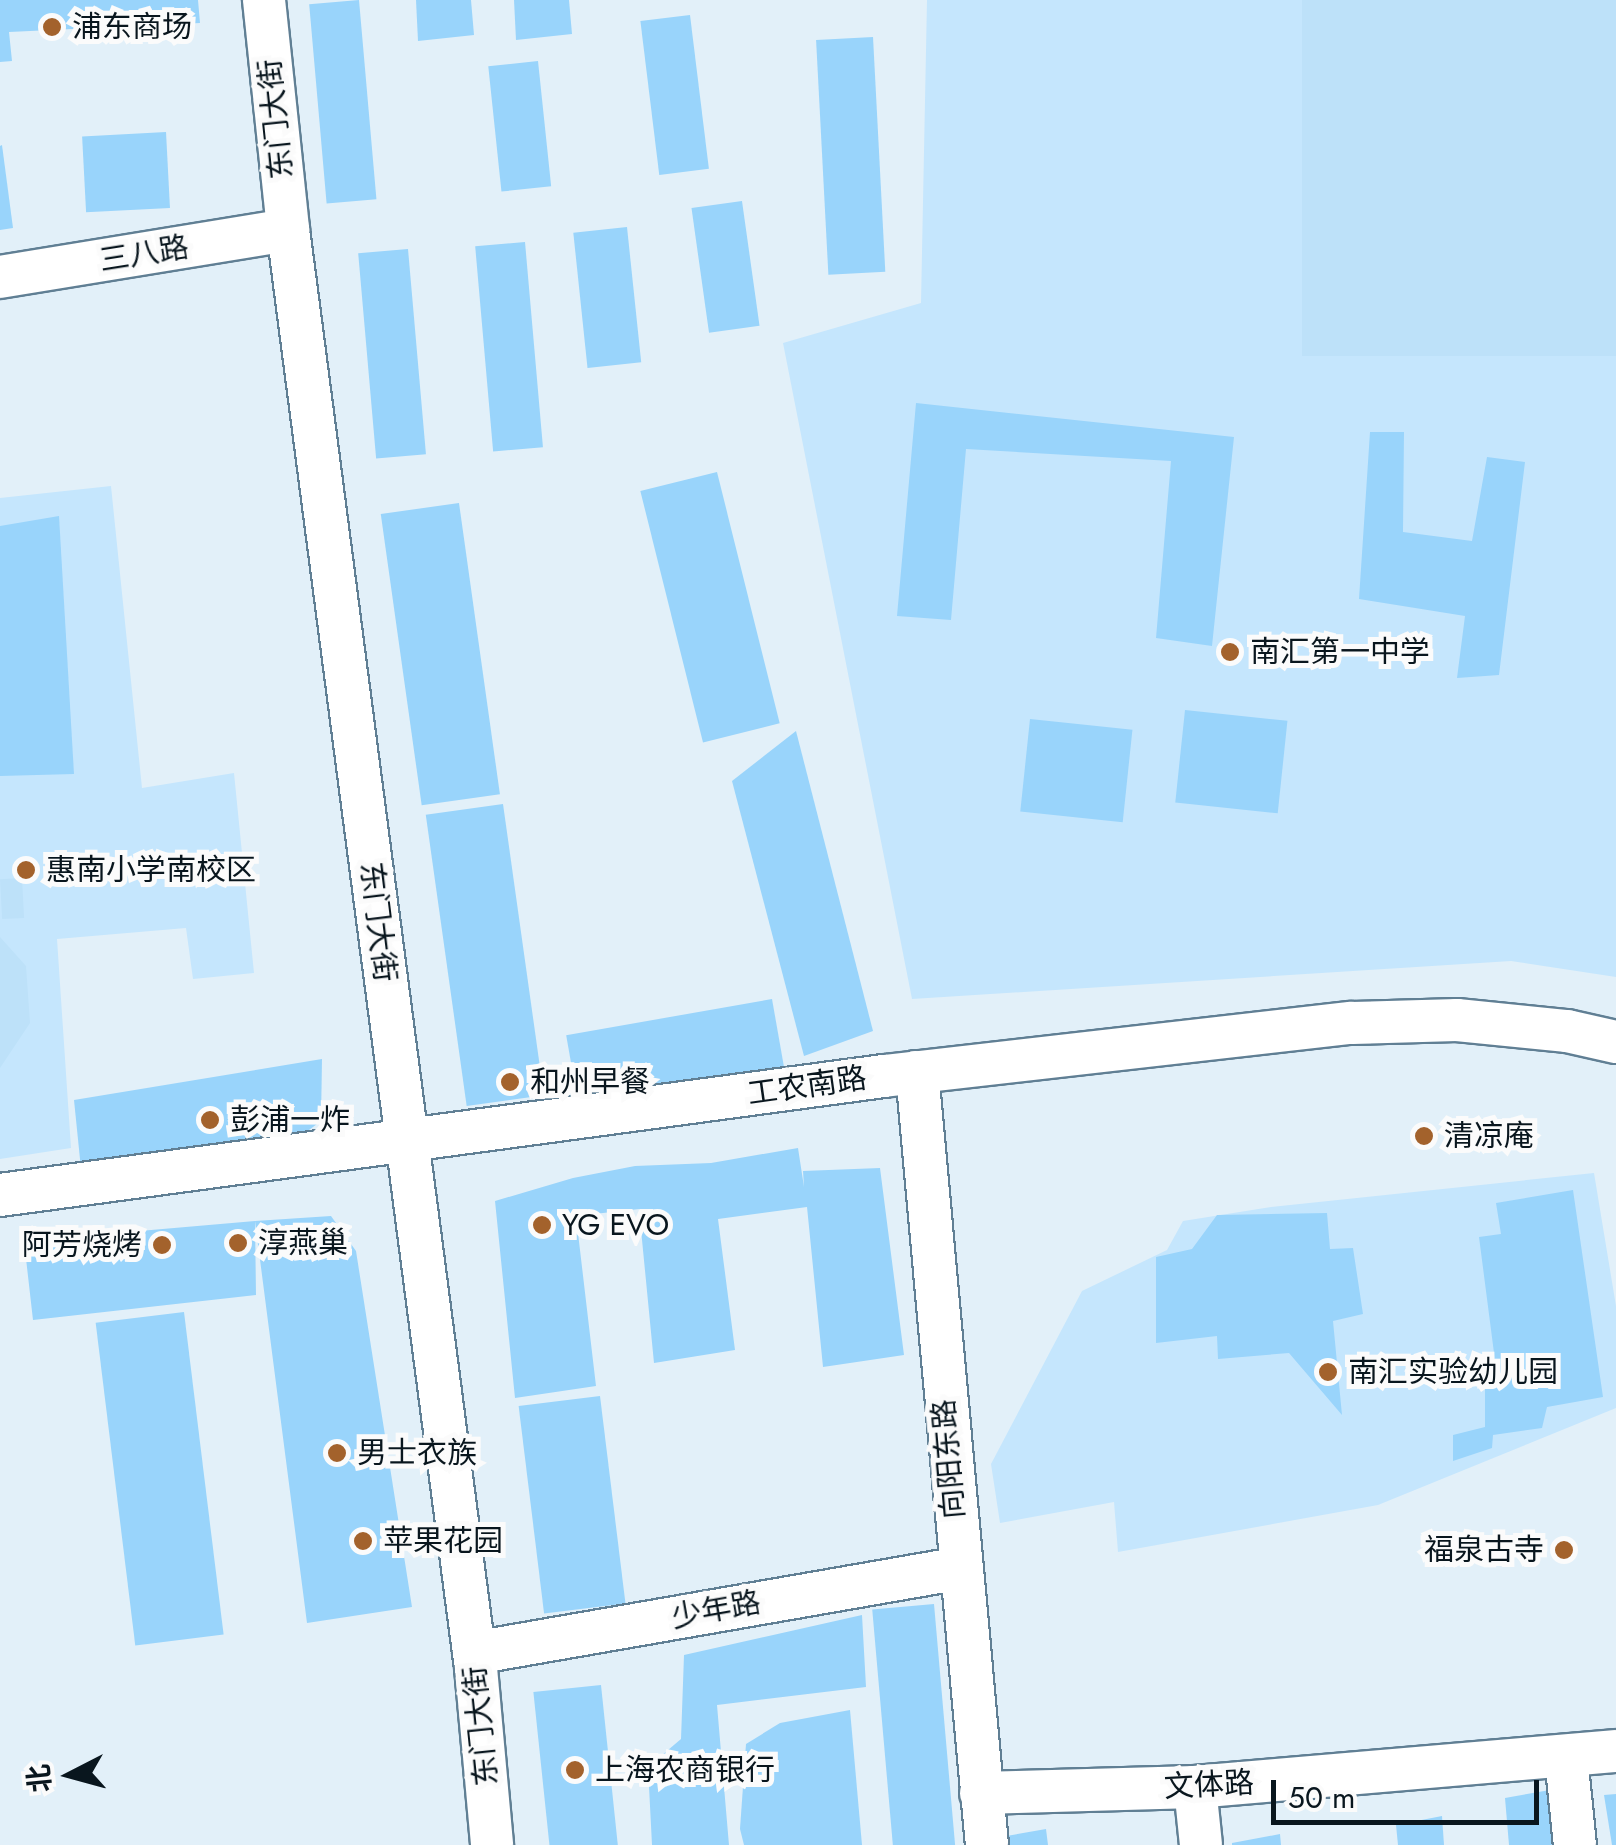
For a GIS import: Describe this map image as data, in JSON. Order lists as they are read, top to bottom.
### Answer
{
  "streets": {
    "street": [
      "东门大街",
      "三八路",
      "工农南路",
      "向阳东路",
      "少年路",
      "文体路"
    ]
  },
  "crossings": [
    ["东门大街", "三八路"],
    ["东门大街", "工农南路"],
    ["东门大街", "少年路"],
    ["工农南路", "向阳东路"],
    ["向阳东路", "少年路"],
    ["向阳东路", "文体路"]
  ],
  "places": [
    "浦东商场",
    "南汇第一中学",
    "惠南小学南校区",
    "和州早餐",
    "彭浦一炸",
    "清凉庵",
    "YG EVO",
    "淳燕巢",
    "阿芳烧烤",
    "南汇实验幼儿园",
    "男士衣族",
    "苹果花园",
    "福泉古寺",
    "上海农商银行"
  ],
  "scale_bar": "50 m",
  "north": "left"
}
